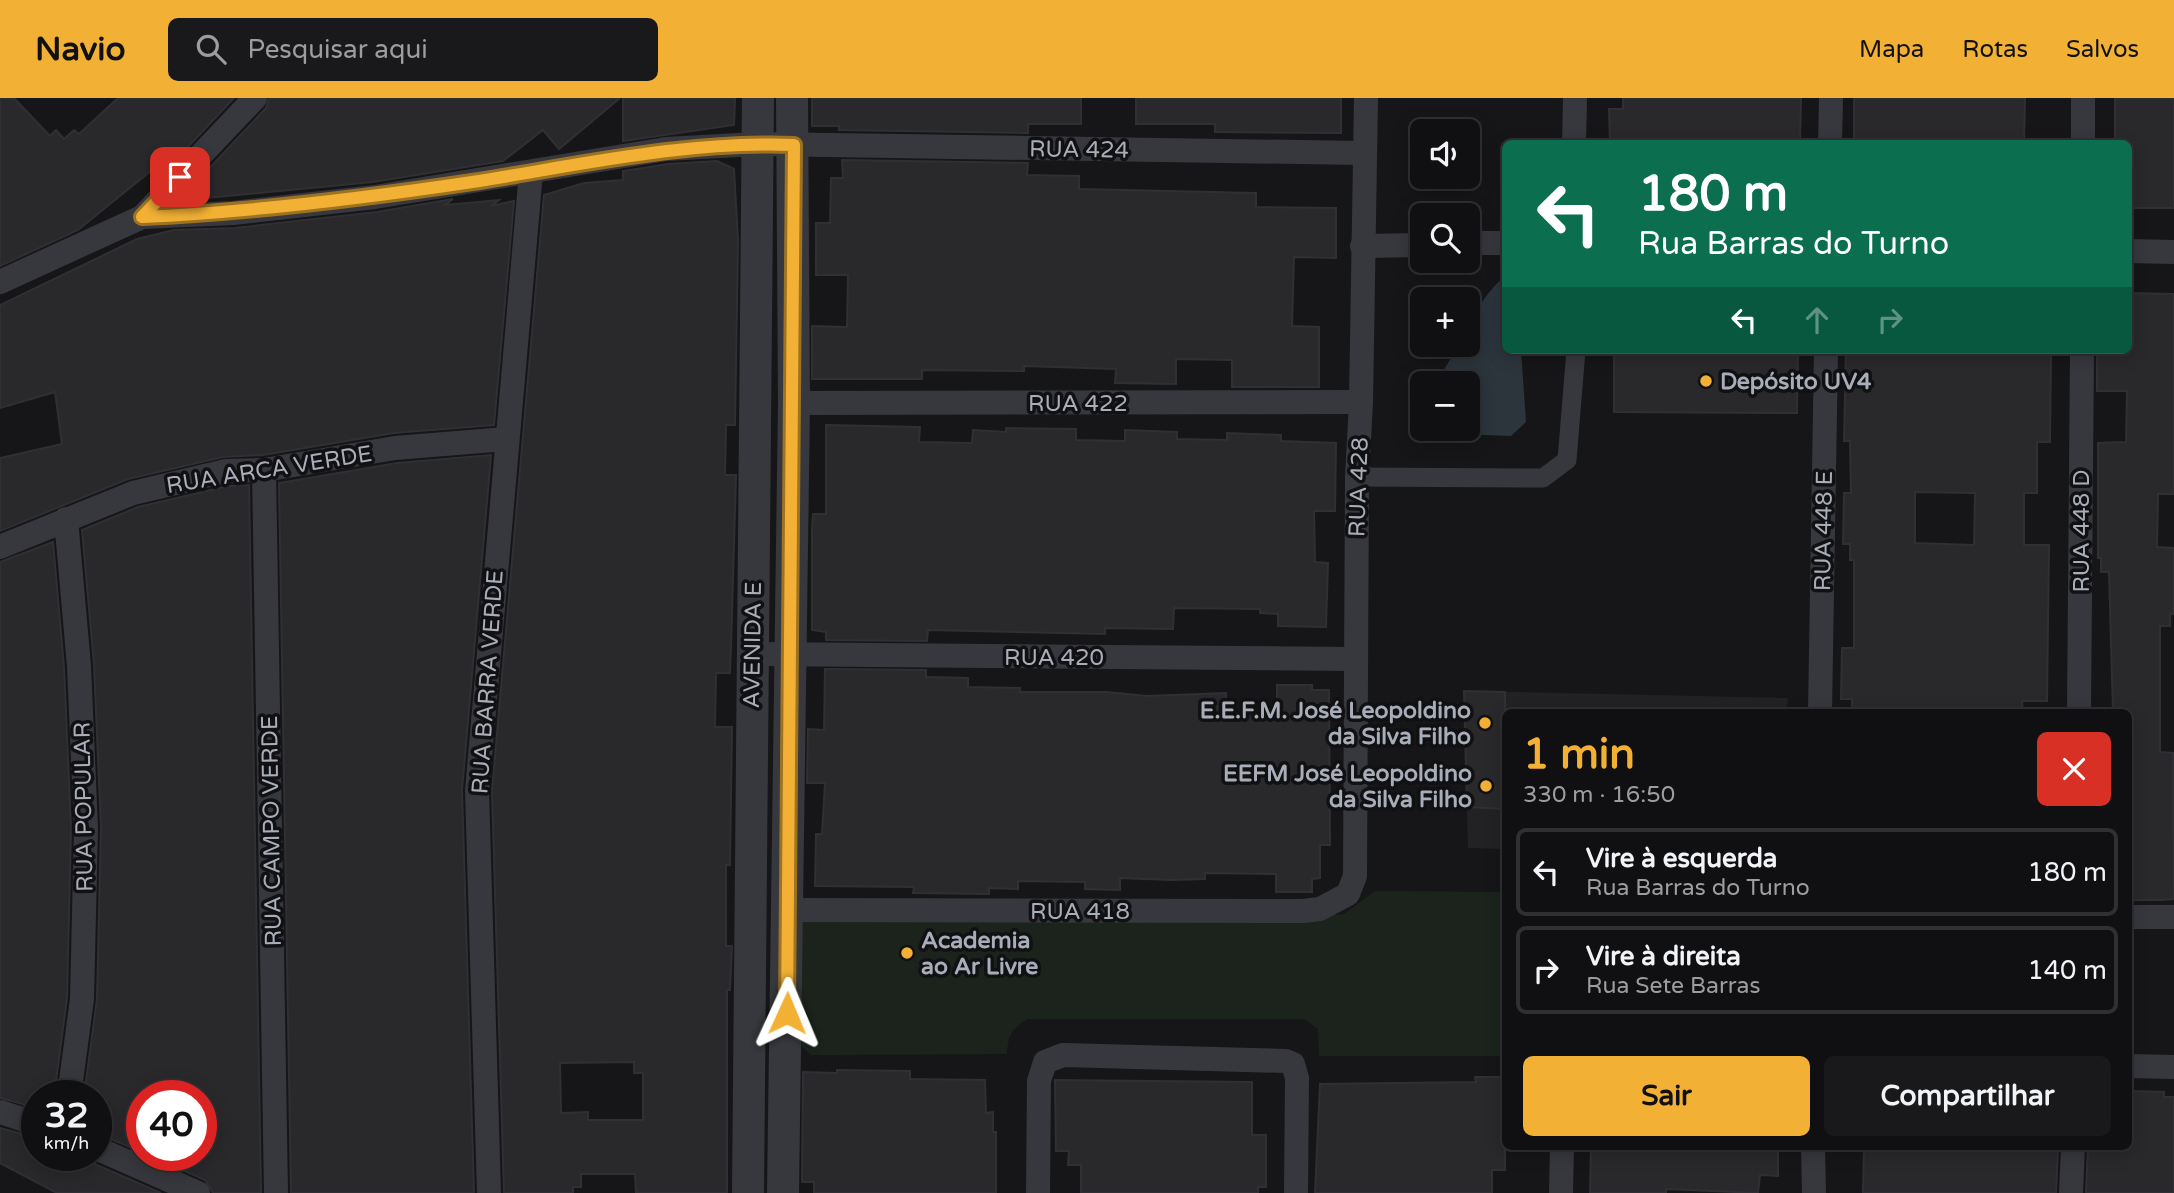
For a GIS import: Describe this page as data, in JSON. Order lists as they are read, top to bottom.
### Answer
{
  "streets": {
    "street": [
      "RUA 424",
      "RUA 422",
      "RUA ARCA VERDE",
      "RUA 428",
      "RUA 448 E",
      "RUA 448 D",
      "AVENIDA E",
      "RUA 420",
      "RUA BARRA VERDE",
      "RUA POPULAR",
      "RUA CAMPO VERDE",
      "RUA 418"
    ]
  },
  "crossings": [
    ["RUA 424", "RUA 428"],
    ["RUA 424", "AVENIDA E"],
    ["RUA 424", "RUA BARRA VERDE"],
    ["RUA 422", "RUA 428"],
    ["RUA 422", "AVENIDA E"],
    ["RUA ARCA VERDE", "RUA BARRA VERDE"],
    ["RUA ARCA VERDE", "RUA POPULAR"],
    ["RUA ARCA VERDE", "RUA CAMPO VERDE"],
    ["RUA 428", "RUA 420"],
    ["RUA 428", "RUA 418"],
    ["AVENIDA E", "RUA 420"],
    ["AVENIDA E", "RUA 418"]
  ],
  "places": [
    "Depósito UV4",
    "E.E.F.M. José Leopoldino da Silva Filho",
    "EEFM José Leopoldino da Silva Filho",
    "Academia ao Ar Livre"
  ],
  "page": {
    "header": "Navio",
    "search": "Pesquisar aqui",
    "nav": ["Mapa", "Rotas", "Salvos"],
    "map_buttons": ["+", "−"],
    "turn": ["180 m", "Rua Barras do Turno"],
    "heading": ["1 min", "330 m · 16:50"],
    "list": [
      {
        "name": "Vire à esquerda",
        "note": "Rua Barras do Turno",
        "value": "180 m"
      },
      {
        "name": "Vire à direita",
        "note": "Rua Sete Barras",
        "value": "140 m"
      }
    ],
    "buttons": ["Sair", "Compartilhar"],
    "speed": "32 km/h",
    "limit": "40"
  }
}
